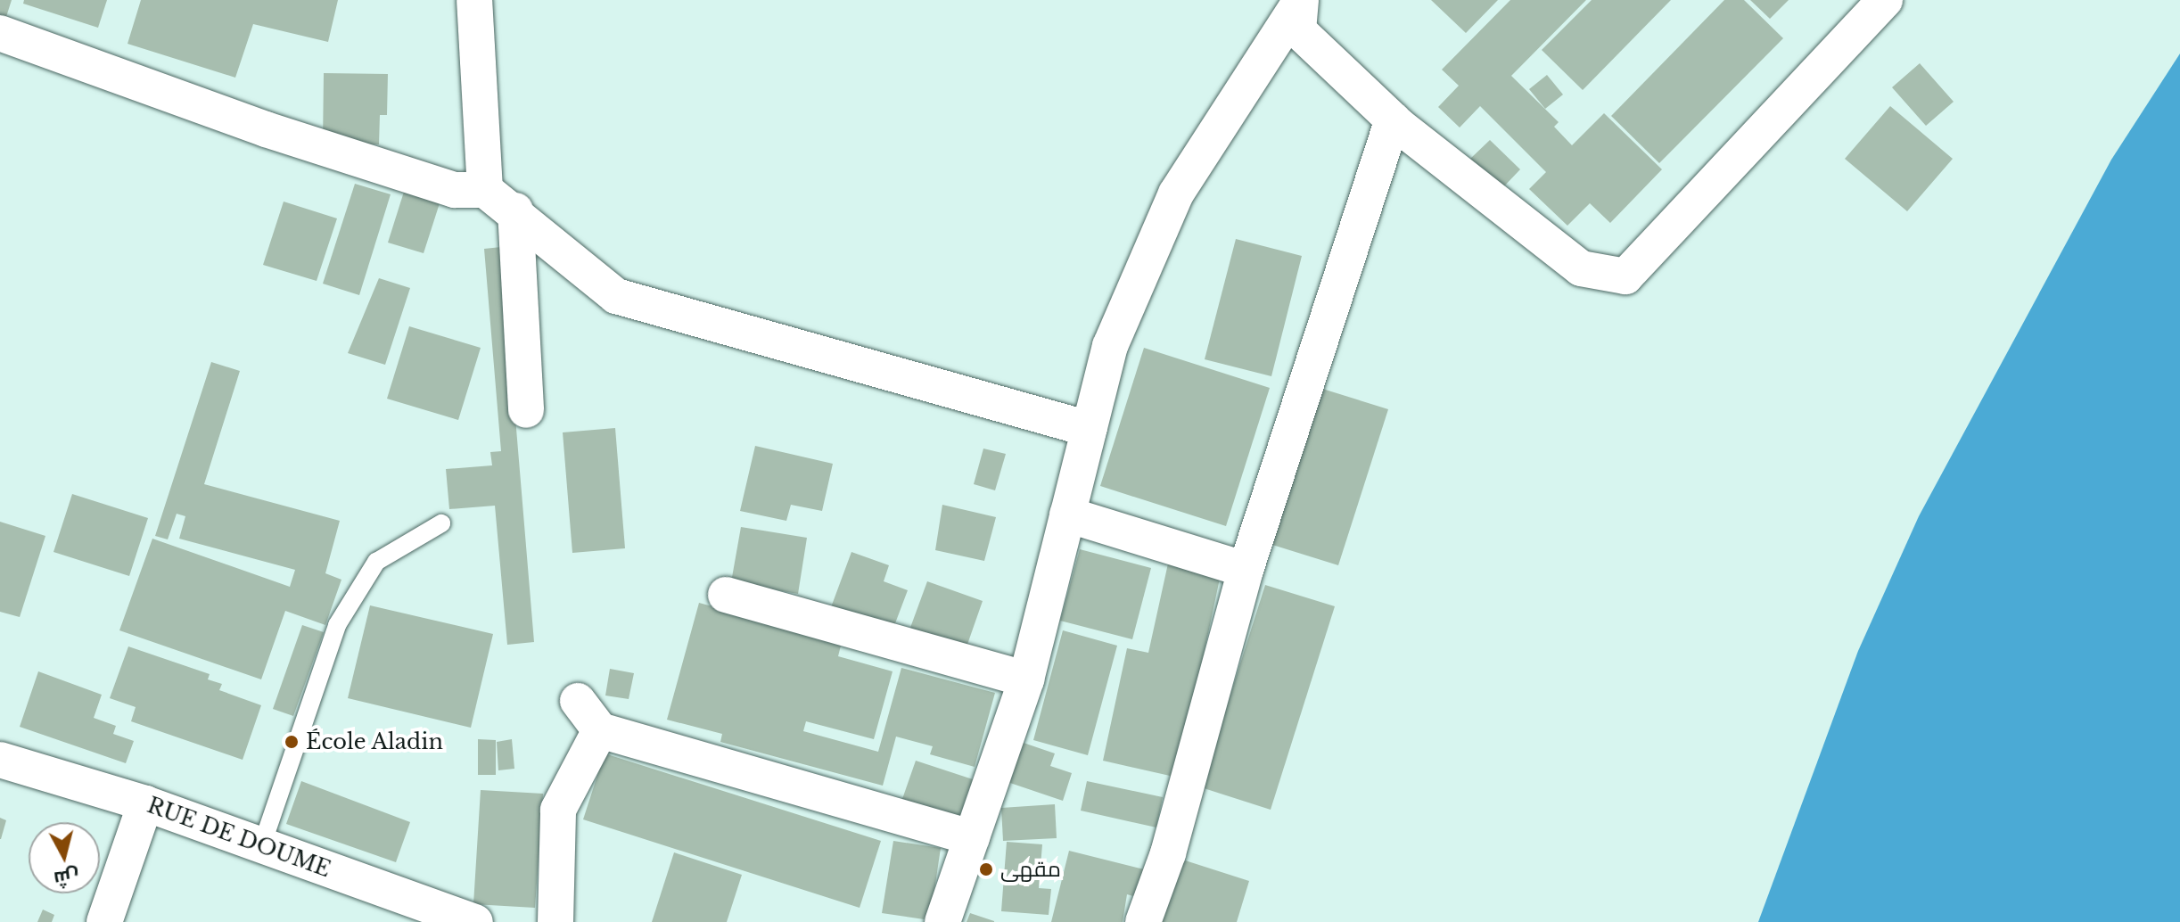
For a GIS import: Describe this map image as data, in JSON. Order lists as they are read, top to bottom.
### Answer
{
  "streets": {
    "street": ["RUE DE DOUME"]
  },
  "places": ["École Aladin", "مقهى"],
  "north": "bottom"
}
